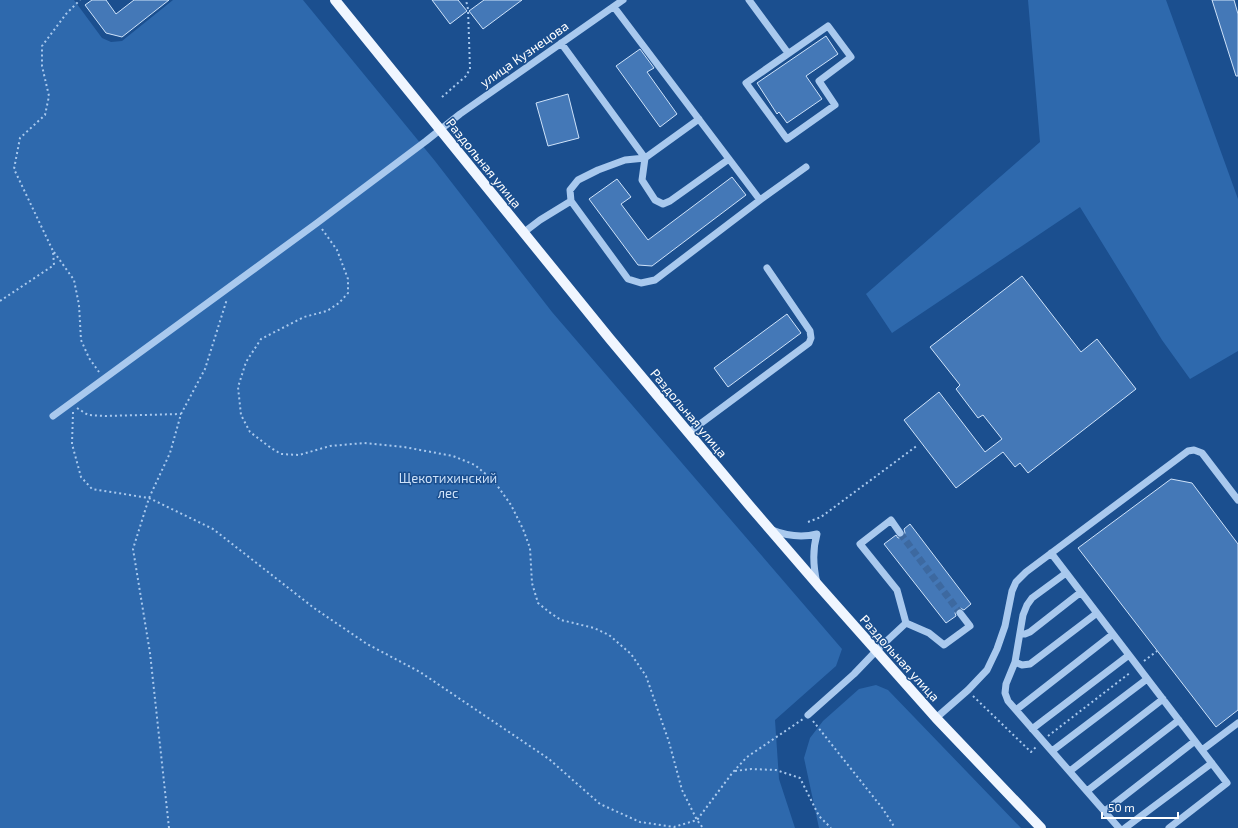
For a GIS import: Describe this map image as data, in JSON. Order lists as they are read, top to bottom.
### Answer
{
  "streets": {
    "main road": ["Раздольная улица"],
    "street": ["улица Кузнецова"]
  },
  "crossings": [
    ["улица Кузнецова", "Раздольная улица"]
  ],
  "parks": ["Щекотихинский лес"],
  "scale_bar": "50 m"
}
